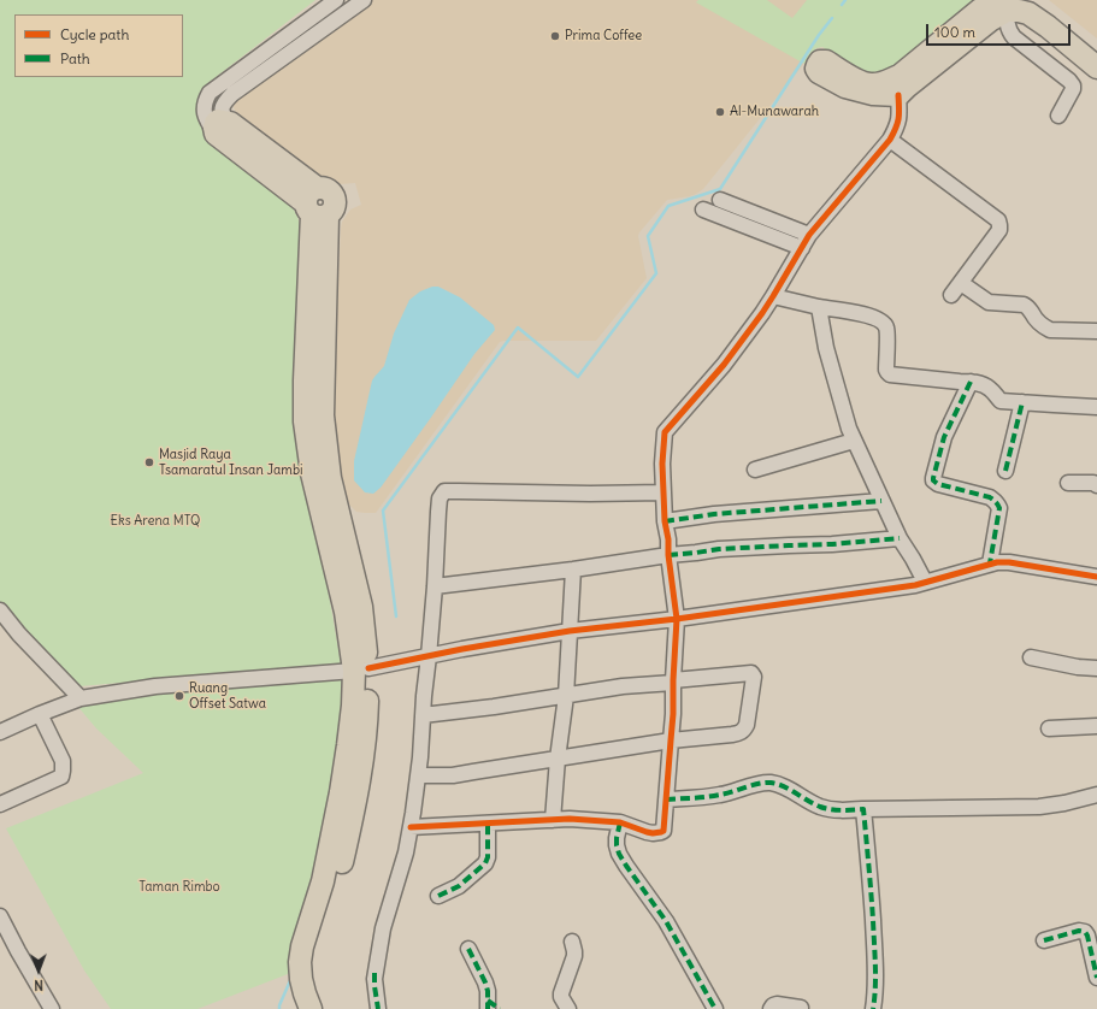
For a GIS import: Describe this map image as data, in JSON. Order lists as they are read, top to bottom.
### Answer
{
  "parks": ["Eks Arena MTQ", "Taman Rimbo"],
  "places": [
    "Prima Coffee",
    "Al-Munawarah",
    "Masjid Raya Tsamaratul Insan Jambi",
    "Ruang Offset Satwa"
  ],
  "legend": ["Cycle path", "Path"],
  "scale_bar": "100 m",
  "north": "bottom"
}
